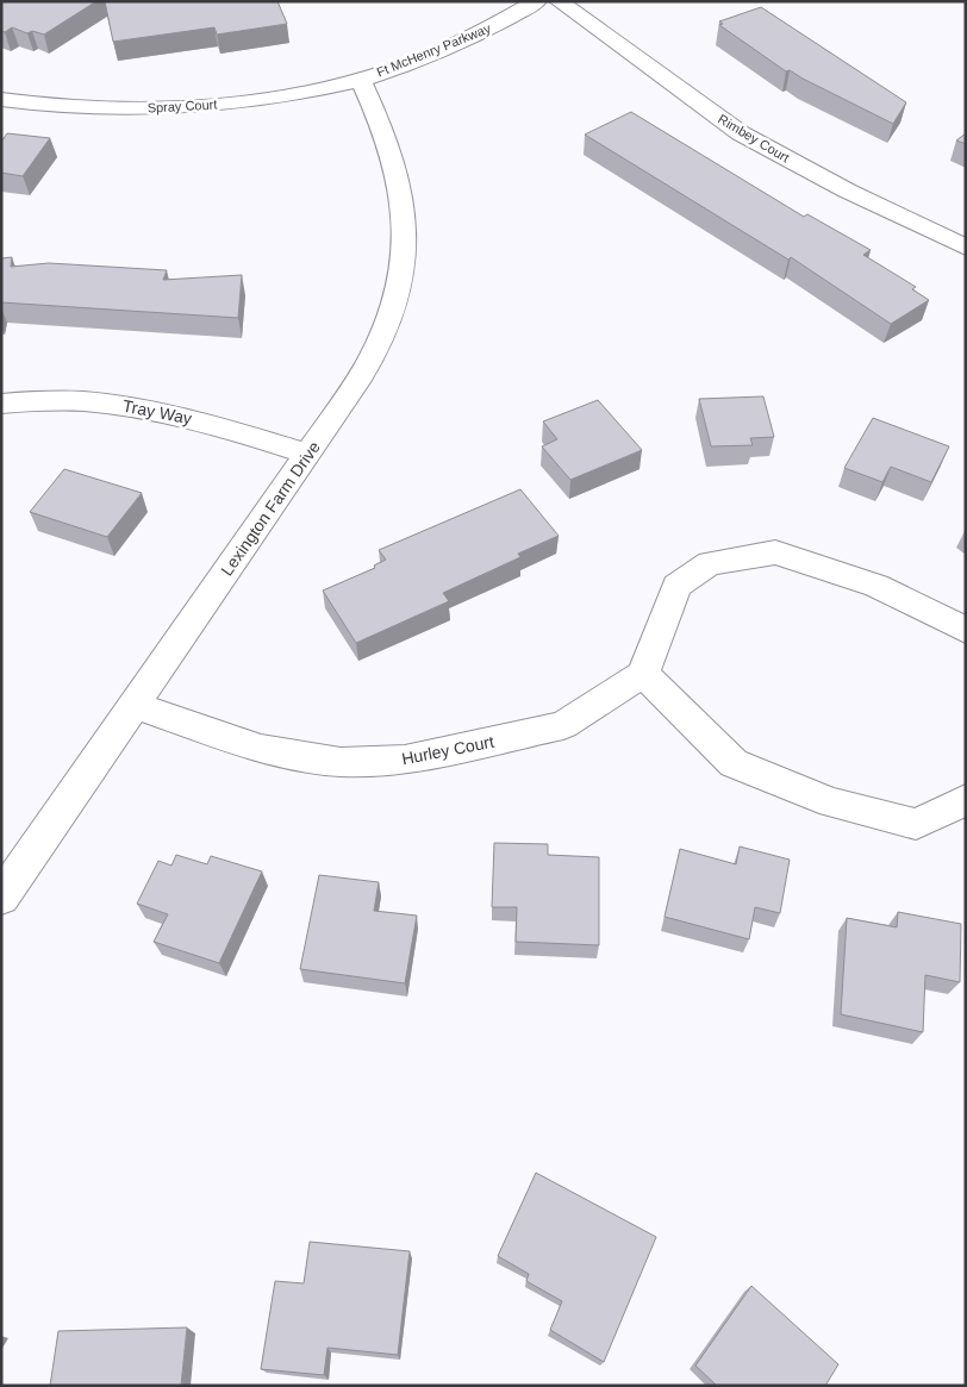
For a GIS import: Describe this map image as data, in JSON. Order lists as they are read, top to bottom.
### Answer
{
  "streets": {
    "street": [
      "Ft McHenry Parkway",
      "Spray Court",
      "Rimbey Court",
      "Tray Way",
      "Lexington Farm Drive",
      "Hurley Court"
    ]
  },
  "crossings": [
    ["Ft McHenry Parkway", "Spray Court"],
    ["Ft McHenry Parkway", "Lexington Farm Drive"],
    ["Spray Court", "Lexington Farm Drive"],
    ["Tray Way", "Lexington Farm Drive"],
    ["Lexington Farm Drive", "Hurley Court"]
  ]
}
